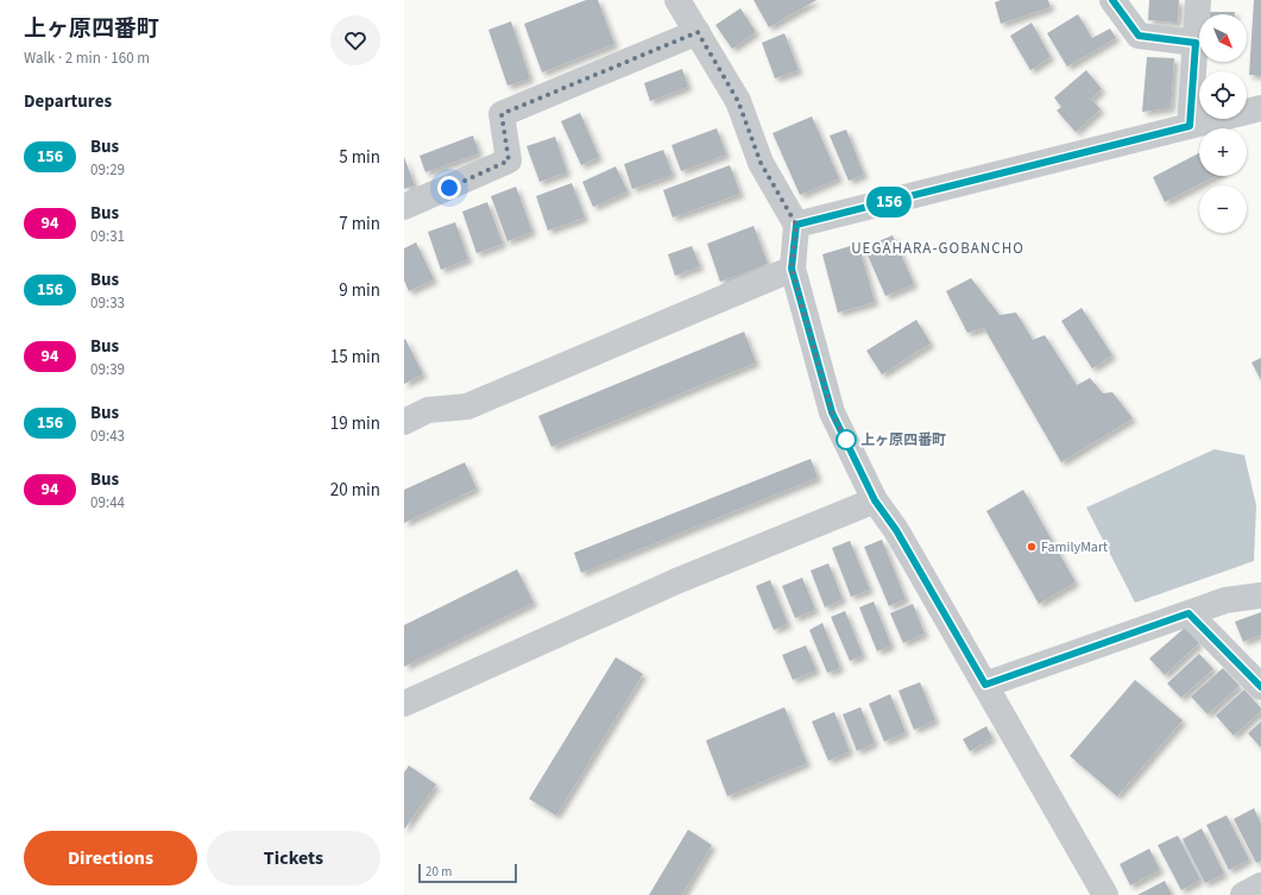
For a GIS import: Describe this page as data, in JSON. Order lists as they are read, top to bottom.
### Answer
{
  "districts": ["UEGAHARA-GOBANCHO"],
  "places": ["上ヶ原四番町", "FamilyMart"],
  "lines": ["bus line 156"],
  "scale_bar": "20 m",
  "north": "bottom right",
  "page": {
    "heading": [
      ["上ヶ原四番町", "Walk · 2 min · 160 m"],
      "Departures"
    ],
    "on_map": "156",
    "map_buttons": ["+", "−"],
    "list": [
      {
        "mark": "156",
        "name": "Bus",
        "note": "09:29",
        "value": "5 min"
      },
      {
        "mark": "94",
        "name": "Bus",
        "note": "09:31",
        "value": "7 min"
      },
      {
        "mark": "156",
        "name": "Bus",
        "note": "09:33",
        "value": "9 min"
      },
      {
        "mark": "94",
        "name": "Bus",
        "note": "09:39",
        "value": "15 min"
      },
      {
        "mark": "156",
        "name": "Bus",
        "note": "09:43",
        "value": "19 min"
      },
      {
        "mark": "94",
        "name": "Bus",
        "note": "09:44",
        "value": "20 min"
      }
    ],
    "buttons": ["Directions", "Tickets"],
    "scale": "20 m"
  }
}
